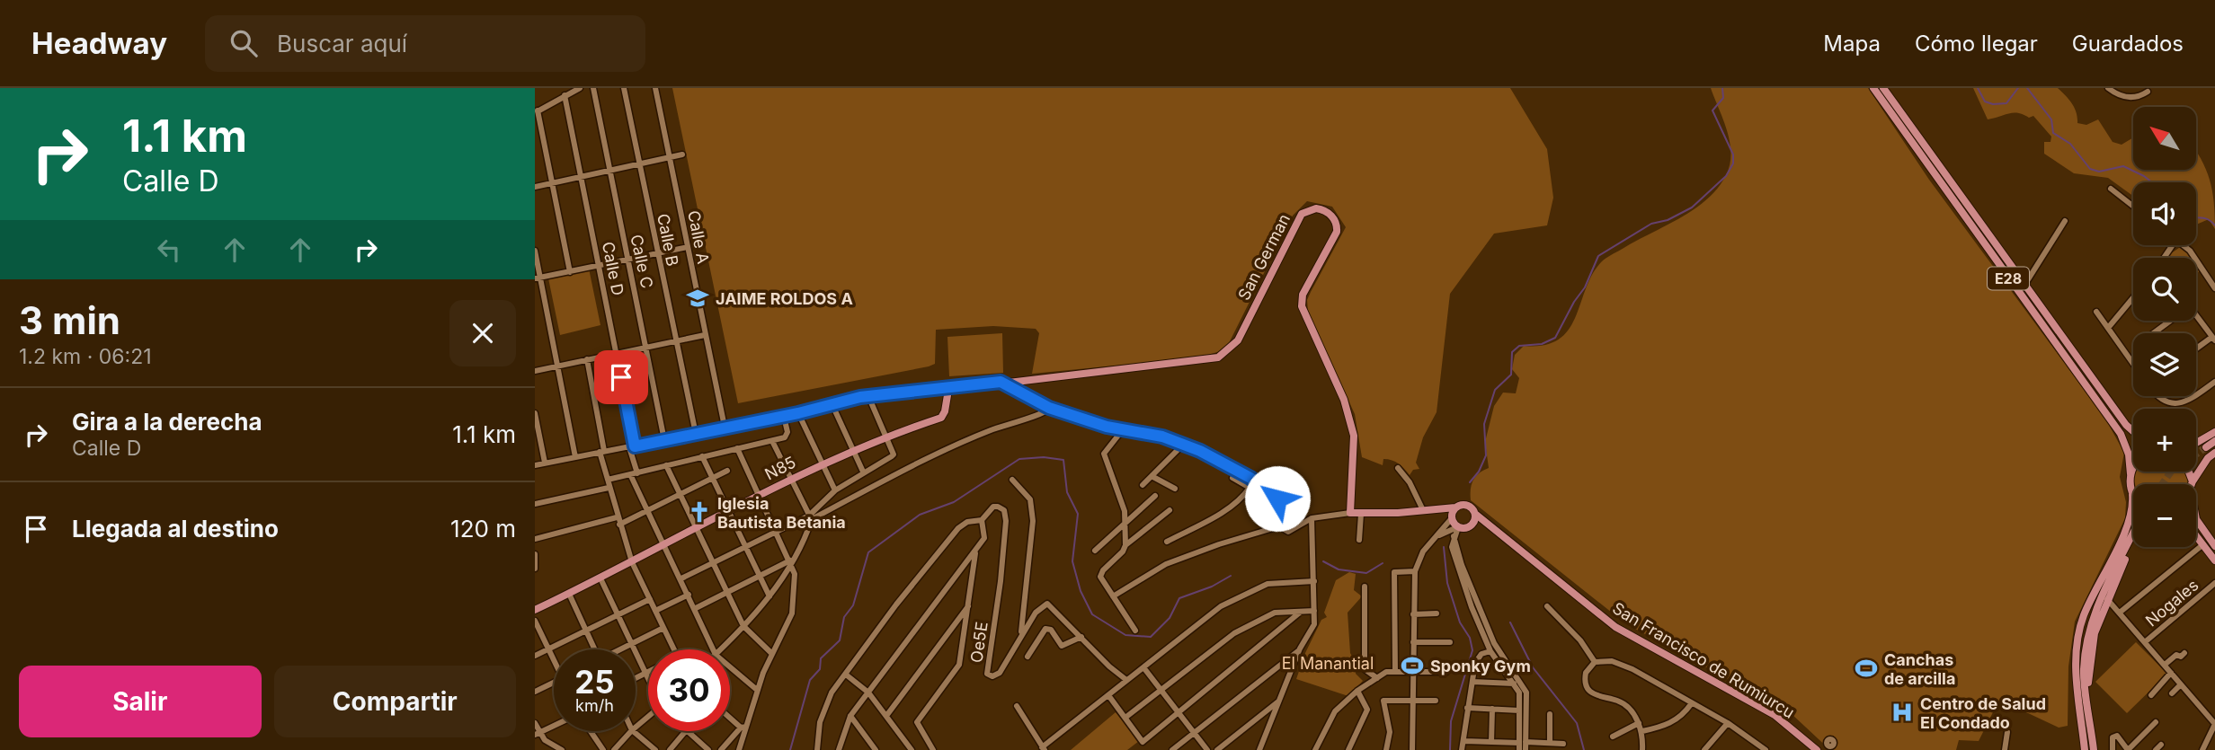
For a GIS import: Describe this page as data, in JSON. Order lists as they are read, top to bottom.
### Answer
{
  "streets": {
    "main road": [
      "San German",
      "E28",
      "N85",
      "San Francisco de Rumiurcu"
    ],
    "street": [
      "Calle A",
      "Calle B",
      "Calle C",
      "Calle D",
      "Nogales",
      "Oe5E"
    ]
  },
  "crossings": [
    ["Calle D", "N85"]
  ],
  "parks": ["El Manantial"],
  "places": {
    "school or university": ["JAIME ROLDOS A"],
    "church": ["Iglesia Bautista Betania"],
    "sports": ["Sponky Gym", "Canchas de arcilla"],
    "hospital": ["Centro de Salud El Condado"]
  },
  "north": "top left",
  "page": {
    "header": "Headway",
    "search": "Buscar aquí",
    "nav": ["Mapa", "Cómo llegar", "Guardados"],
    "turn": ["1.1 km", "Calle D"],
    "map_buttons": ["+", "−"],
    "heading": ["3 min", "1.2 km · 06:21"],
    "list": [
      {
        "name": "Gira a la derecha",
        "note": "Calle D",
        "value": "1.1 km"
      },
      {
        "name": "Llegada al destino",
        "value": "120 m"
      }
    ],
    "speed": "25 km/h",
    "limit": "30",
    "buttons": ["Salir", "Compartir"]
  }
}
